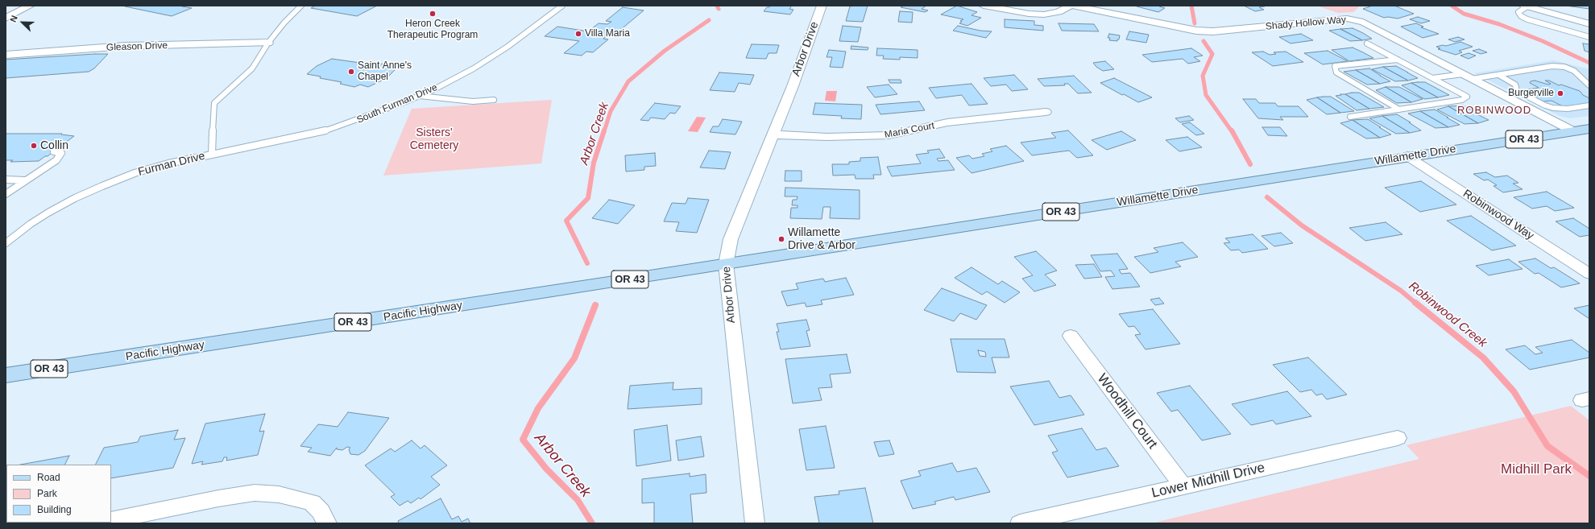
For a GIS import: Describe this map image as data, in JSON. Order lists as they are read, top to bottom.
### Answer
{
  "streets": {
    "main road": ["OR 43", "Willamette Drive", "Pacific Highway"],
    "street": [
      "Shady Hollow Way",
      "Gleason Drive",
      "Arbor Drive",
      "Maria Court",
      "Robinwood Way",
      "Woodhill Court",
      "Lower Midhill Drive"
    ],
    "lane": ["South Furman Drive", "Furman Drive"]
  },
  "crossings": [
    ["Shady Hollow Way", "Willamette Drive"],
    ["Gleason Drive", "Furman Drive"],
    ["Arbor Drive", "Maria Court"],
    ["Arbor Drive", "Willamette Drive"],
    ["Arbor Drive", "Pacific Highway"],
    ["South Furman Drive", "Furman Drive"],
    ["Willamette Drive", "Robinwood Way"],
    ["Willamette Drive", "Pacific Highway"],
    ["Woodhill Court", "Lower Midhill Drive"]
  ],
  "districts": ["ROBINWOOD"],
  "water": ["Arbor Creek", "Robinwood Creek"],
  "parks": ["Sisters' Cemetery", "Midhill Park"],
  "places": [
    "Heron Creek Therapeutic Program",
    "Villa Maria",
    "Saint Anne's Chapel",
    "Burgerville",
    "Collin",
    "Willamette Drive & Arbor"
  ],
  "legend": ["Road", "Park", "Building"],
  "north": "top left"
}
